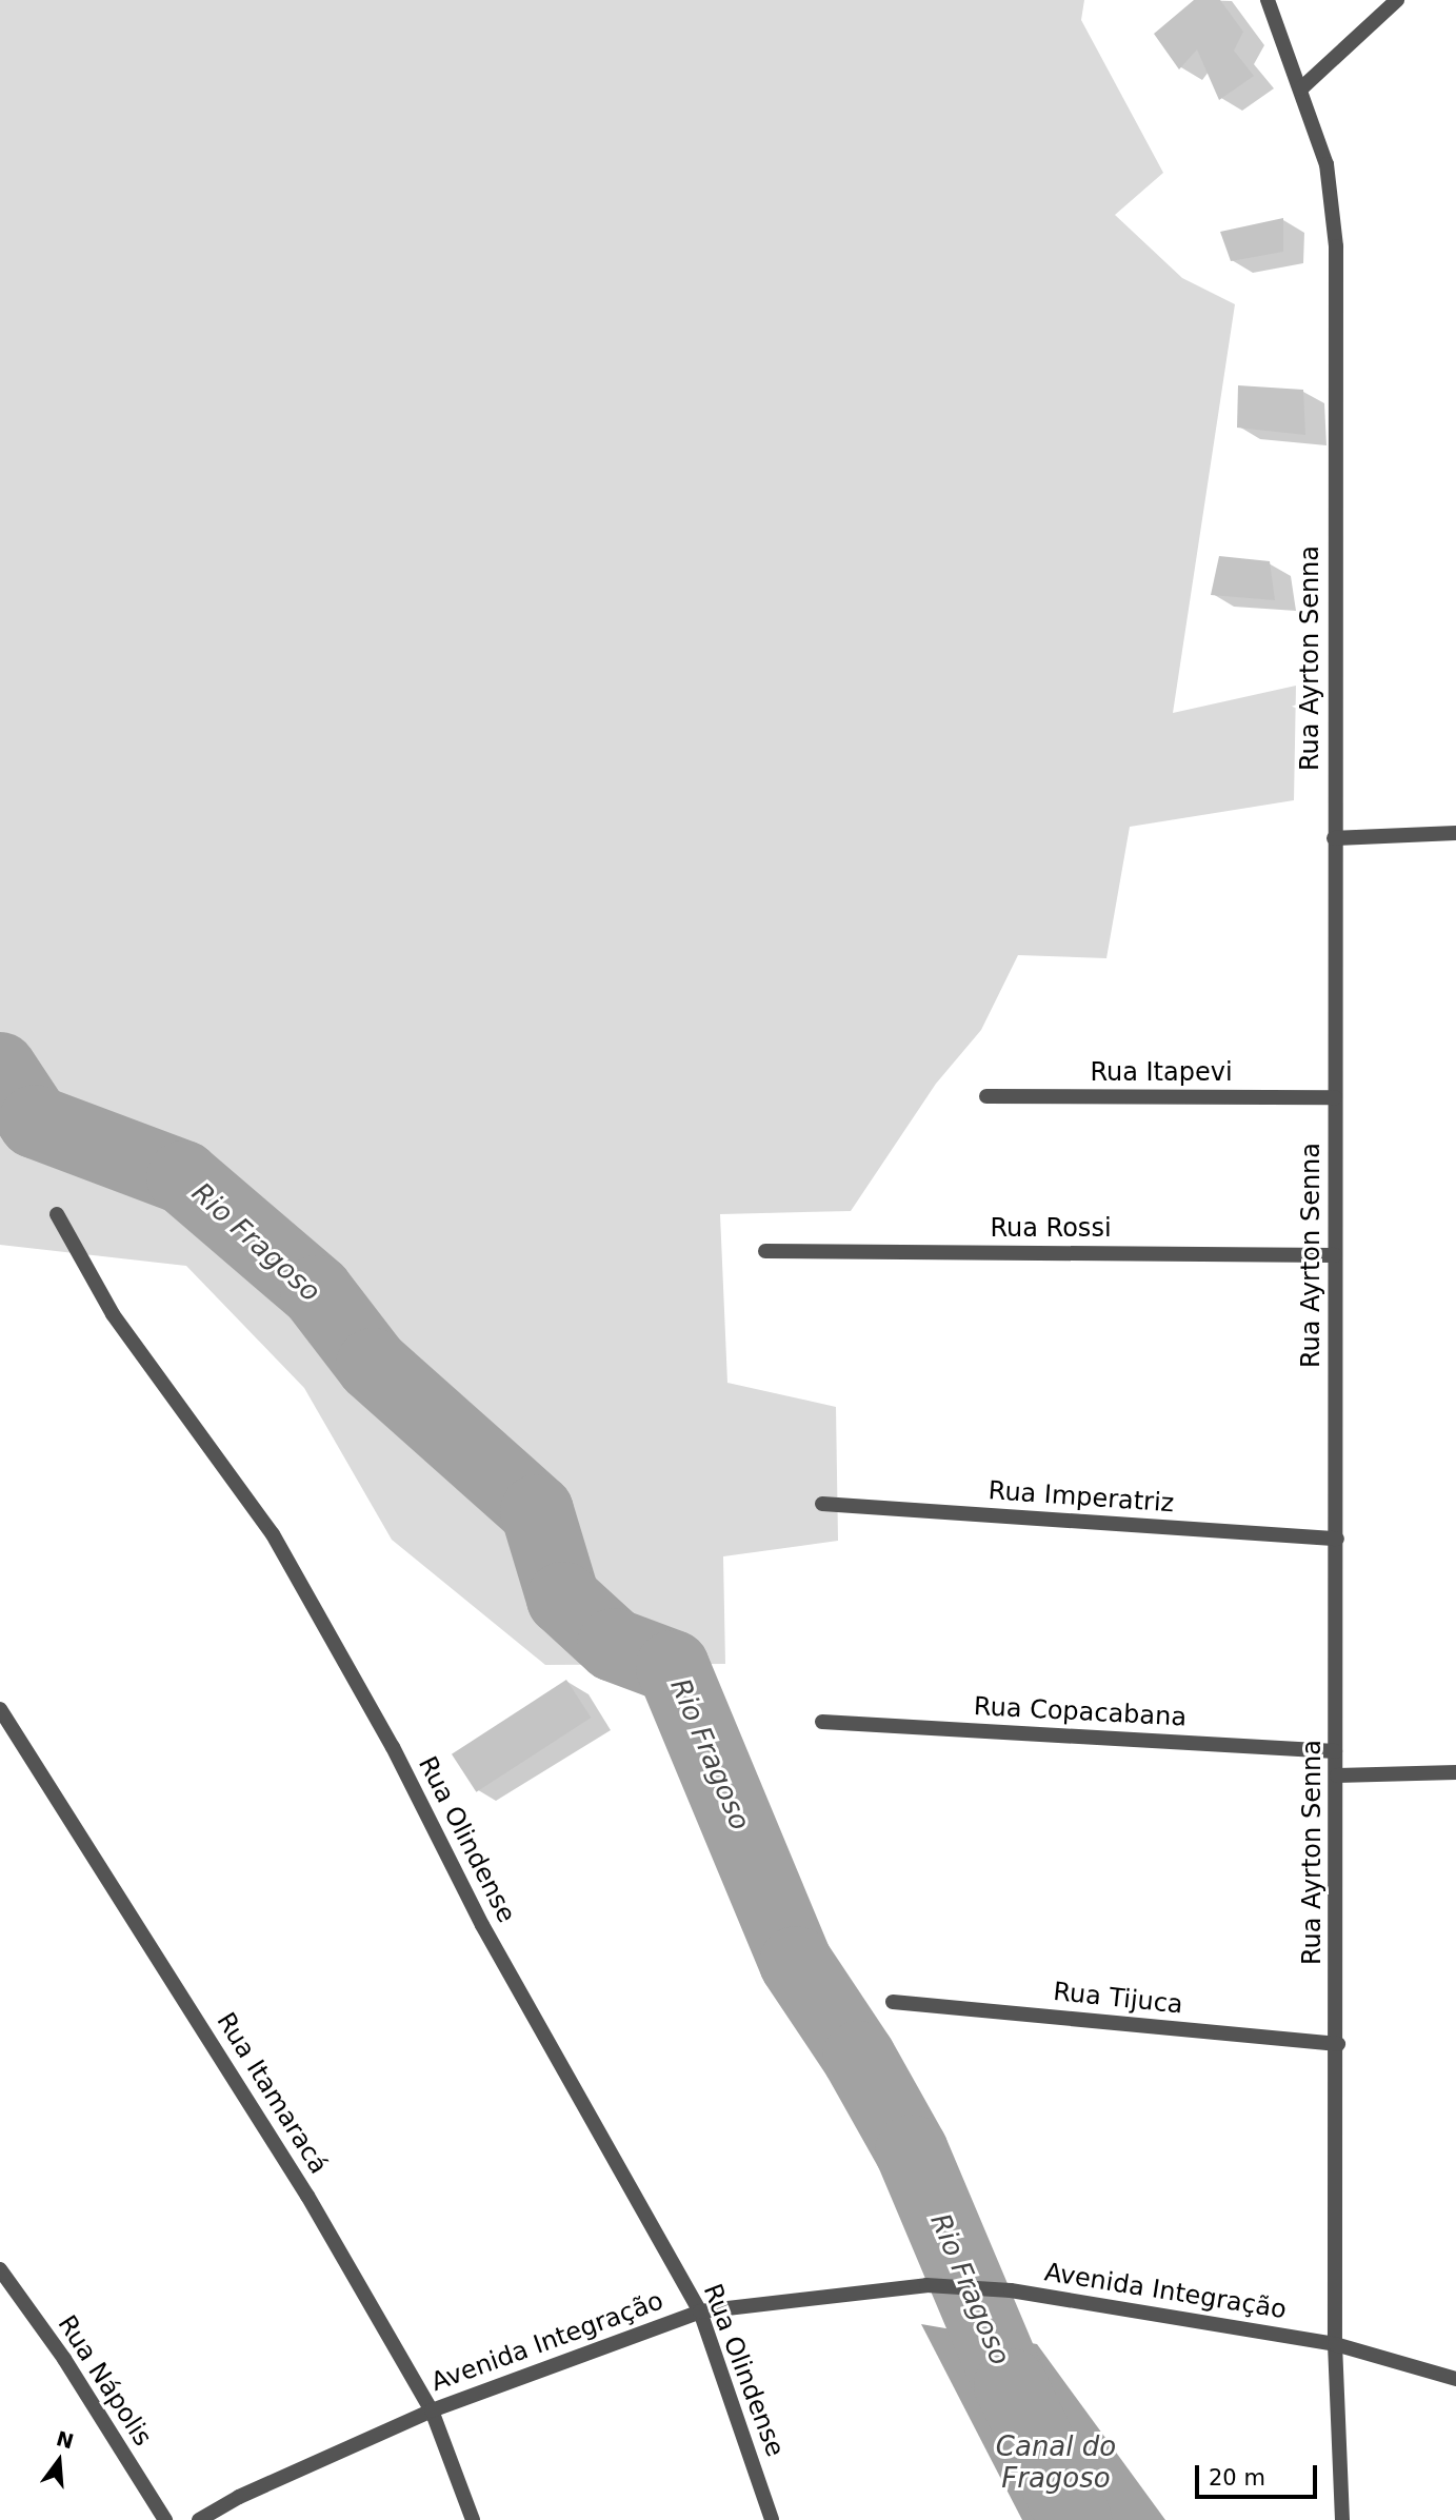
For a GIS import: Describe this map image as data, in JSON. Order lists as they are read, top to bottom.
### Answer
{
  "streets": {
    "street": [
      "Rua Ayrton Senna",
      "Rua Itapevi",
      "Rua Rossi",
      "Rua Imperatriz",
      "Rua Copacabana",
      "Rua Olindense",
      "Rua Tijuca",
      "Rua Itamaracá",
      "Avenida Integração",
      "Rua Nápolis"
    ]
  },
  "crossings": [
    ["Rua Ayrton Senna", "Rua Itapevi"],
    ["Rua Ayrton Senna", "Rua Rossi"],
    ["Rua Ayrton Senna", "Rua Imperatriz"],
    ["Rua Ayrton Senna", "Rua Copacabana"],
    ["Rua Ayrton Senna", "Rua Tijuca"],
    ["Rua Ayrton Senna", "Avenida Integração"],
    ["Rua Olindense", "Avenida Integração"],
    ["Rua Itamaracá", "Avenida Integração"]
  ],
  "water": ["Rio Fragoso", "Canal do Fragoso"],
  "scale_bar": "20 m",
  "north": "top"
}
